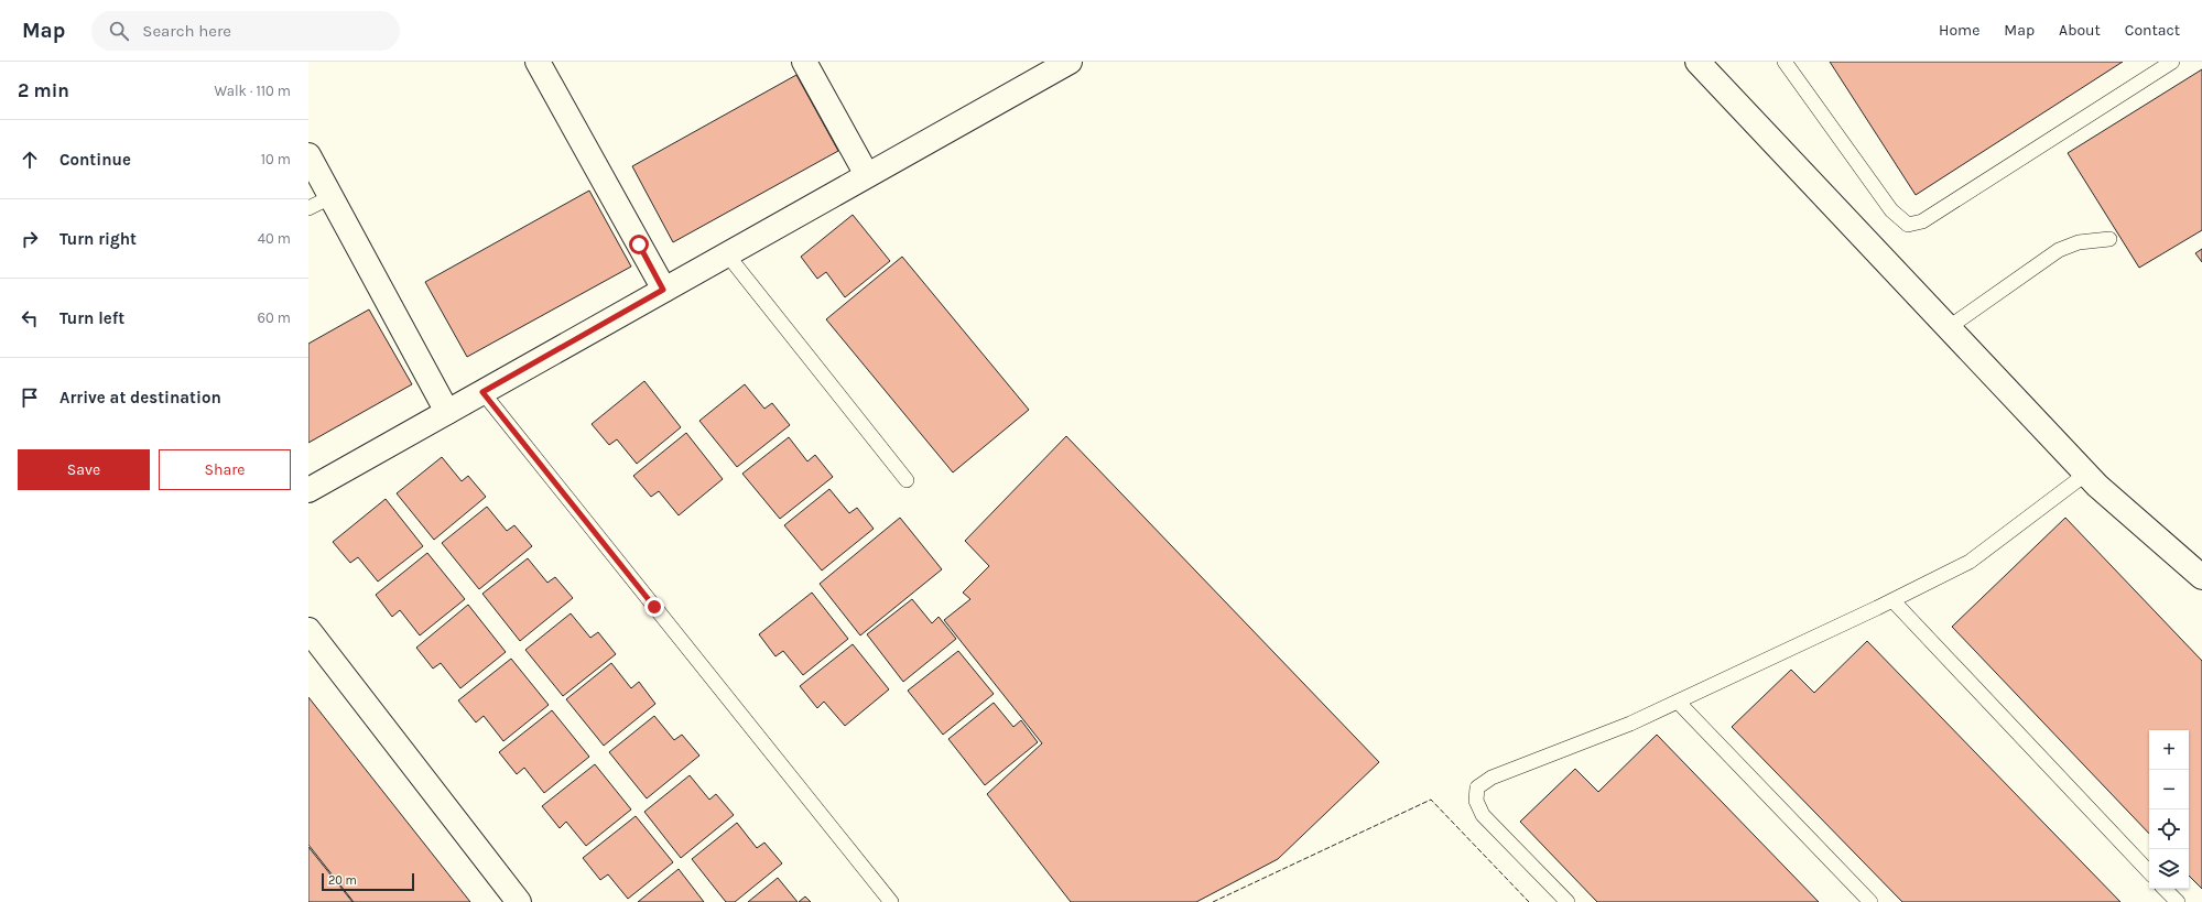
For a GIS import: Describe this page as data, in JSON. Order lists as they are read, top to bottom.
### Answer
{
  "scale_bar": "20 m",
  "page": {
    "header": "Map",
    "search": "Search here",
    "nav": [
      "Home",
      "Map",
      "About",
      "Contact"
    ],
    "heading": ["2 min", "Walk · 110 m"],
    "list": [
      ["Continue", "10 m"],
      ["Turn right", "40 m"],
      ["Turn left", "60 m"],
      "Arrive at destination"
    ],
    "buttons": ["Save", "Share"],
    "map_buttons": ["+", "−"],
    "scale": "20 m"
  }
}
